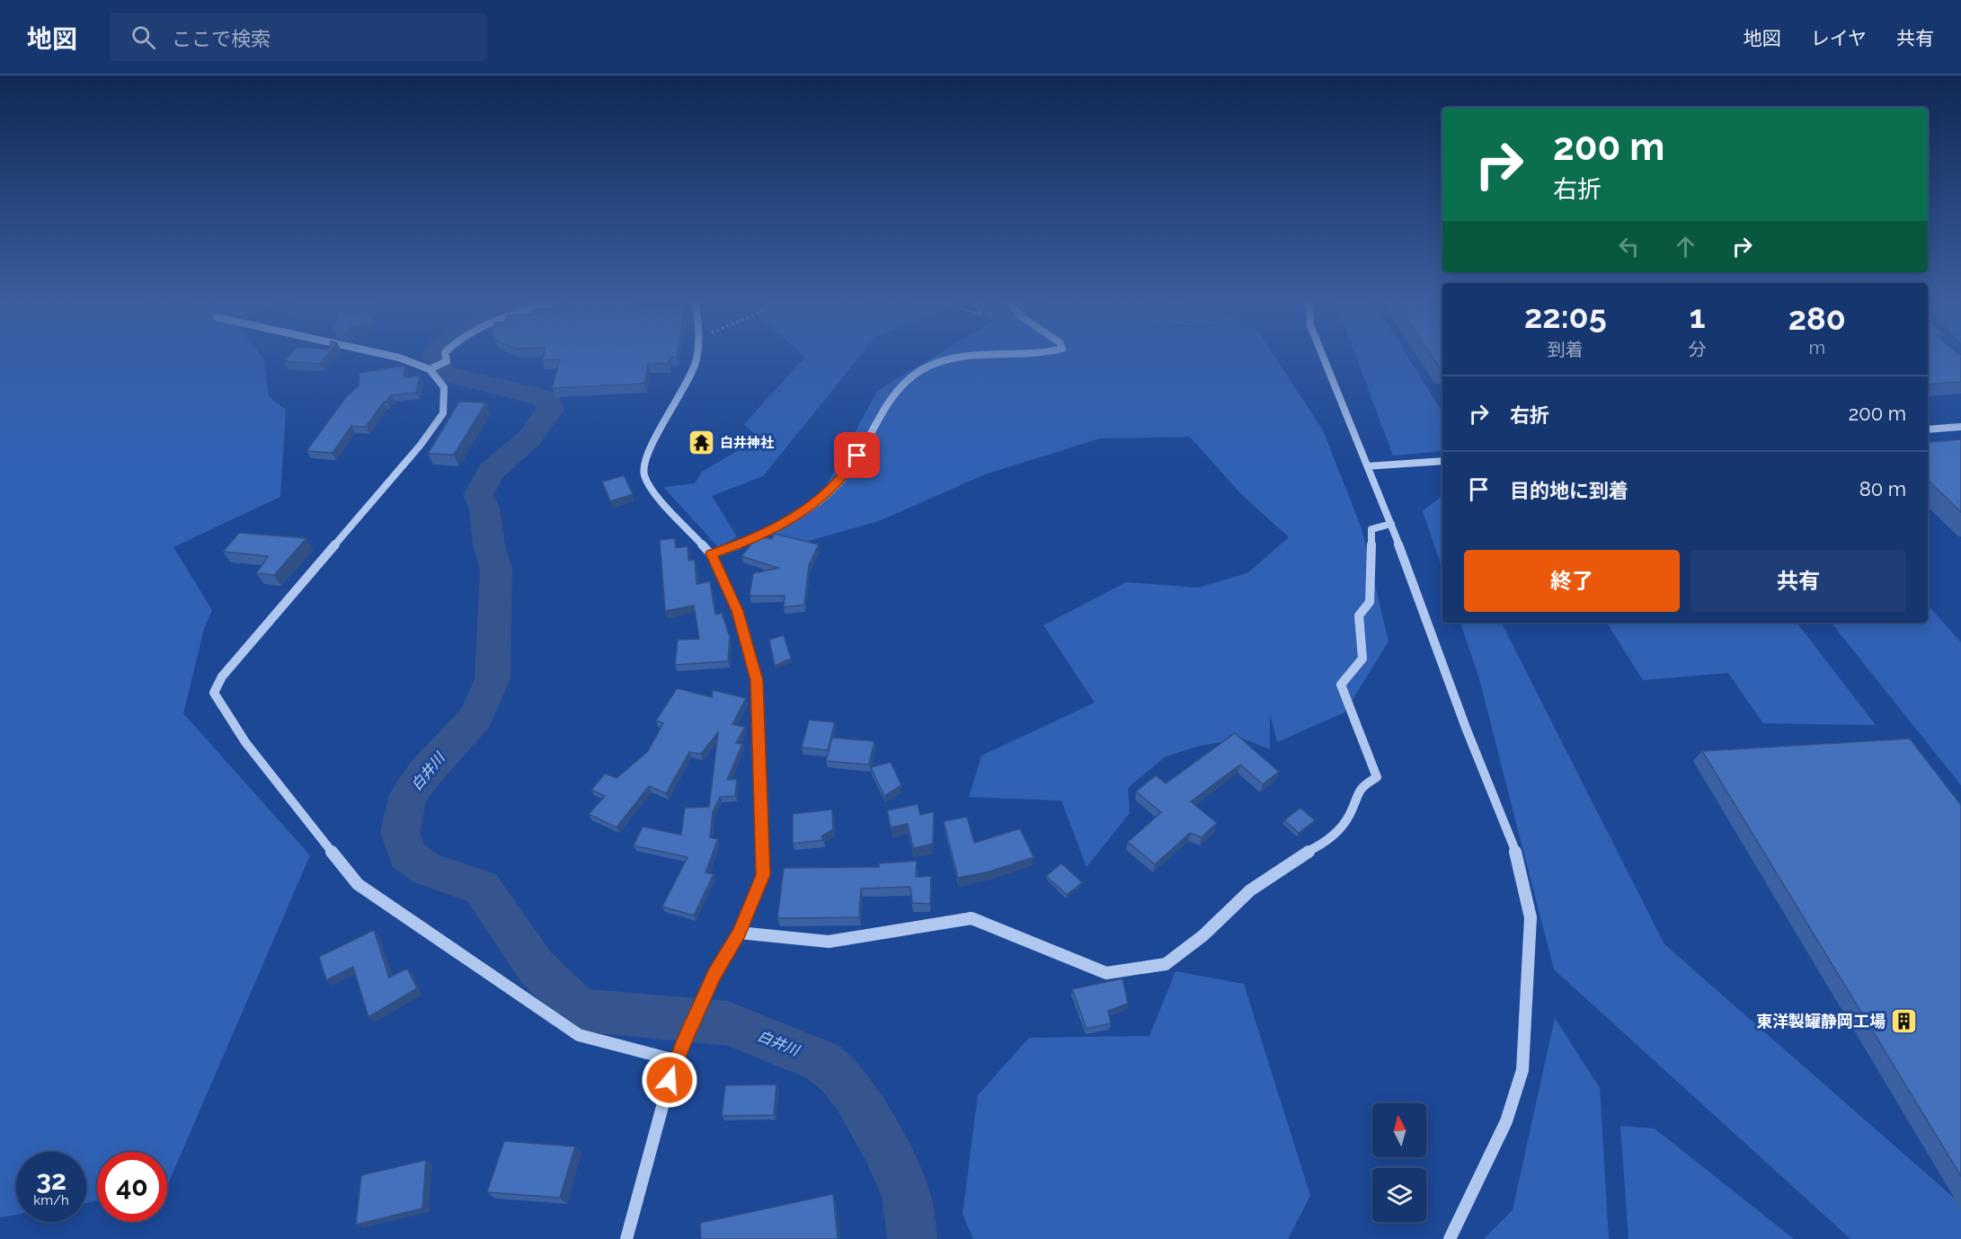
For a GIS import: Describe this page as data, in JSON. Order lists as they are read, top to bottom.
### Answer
{
  "water": ["白井川"],
  "places": {
    "temple": ["白井神社"],
    "building": ["東洋製罐静岡工場"]
  },
  "north": "top",
  "page": {
    "header": "地図",
    "search": "ここで検索",
    "nav": ["地図", "レイヤ", "共有"],
    "turn": ["200 m", "右折"],
    "eta": [
      "22:05",
      "到着",
      "1",
      "分",
      "280",
      "m"
    ],
    "list": [
      {
        "name": "右折",
        "value": "200 m"
      },
      {
        "name": "目的地に到着",
        "value": "80 m"
      }
    ],
    "buttons": ["終了", "共有"],
    "speed": "32 km/h",
    "limit": "40"
  }
}
